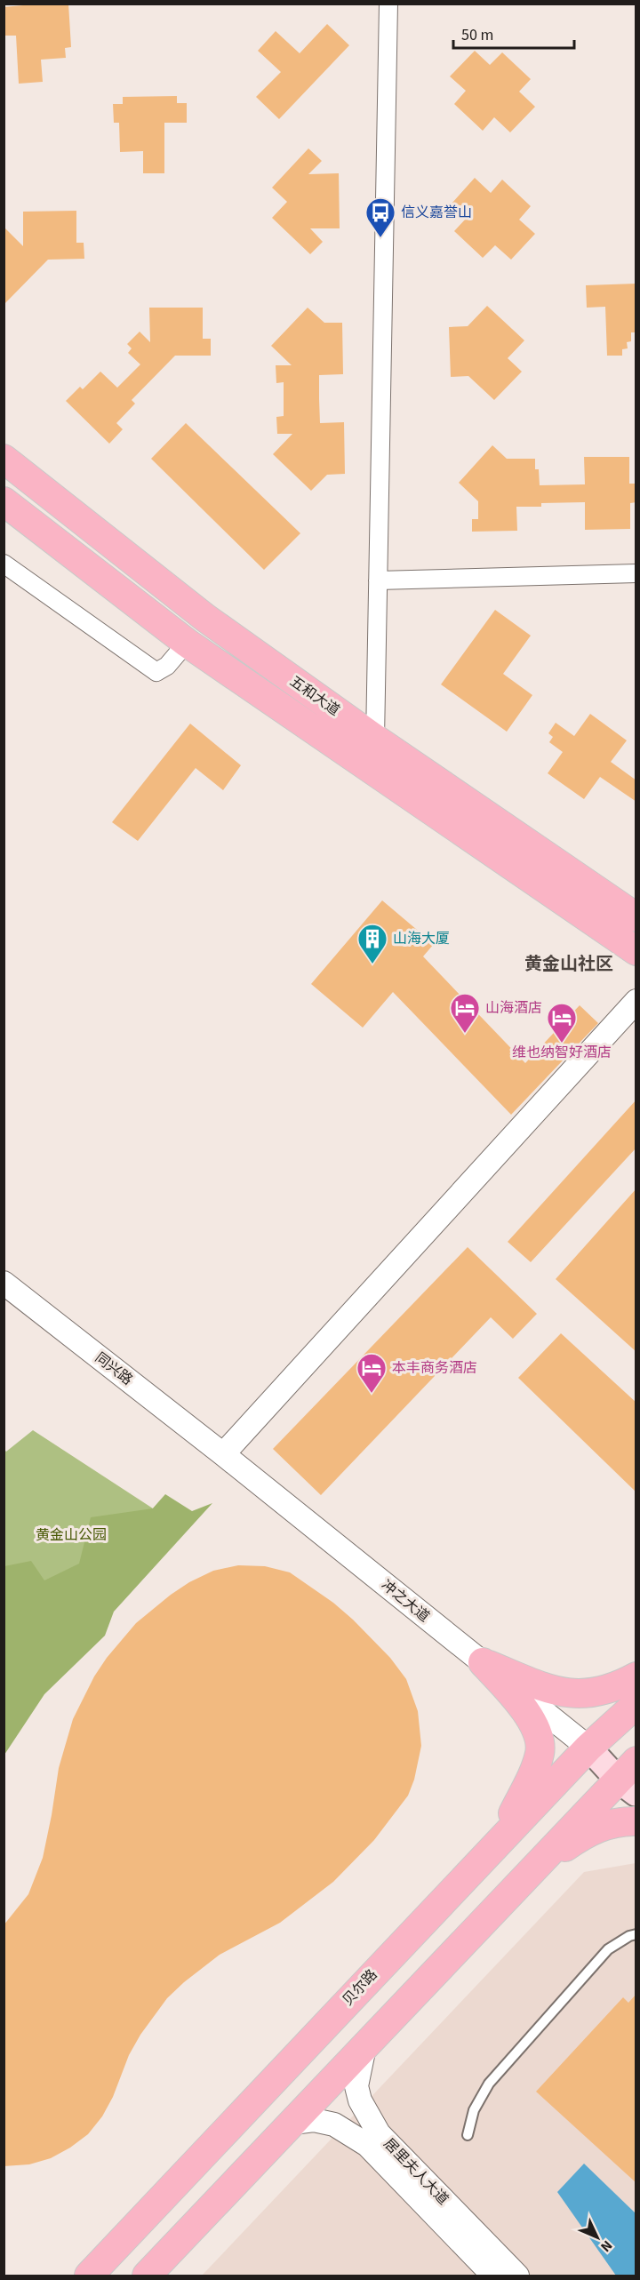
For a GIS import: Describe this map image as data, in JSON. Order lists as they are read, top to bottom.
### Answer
{
  "streets": {
    "main road": ["五和大道", "冲之大道", "贝尔路"],
    "street": ["同兴路", "居里夫人大道"]
  },
  "crossings": [
    ["同兴路", "冲之大道"],
    ["冲之大道", "贝尔路"]
  ],
  "districts": ["黄金山社区"],
  "parks": ["黄金山公园"],
  "places": {
    "bus stop": ["信义嘉誉山"],
    "building": ["山海大厦"],
    "hotel": ["山海酒店", "维也纳智好酒店", "本丰商务酒店"]
  },
  "scale_bar": "50 m",
  "north": "bottom right"
}
